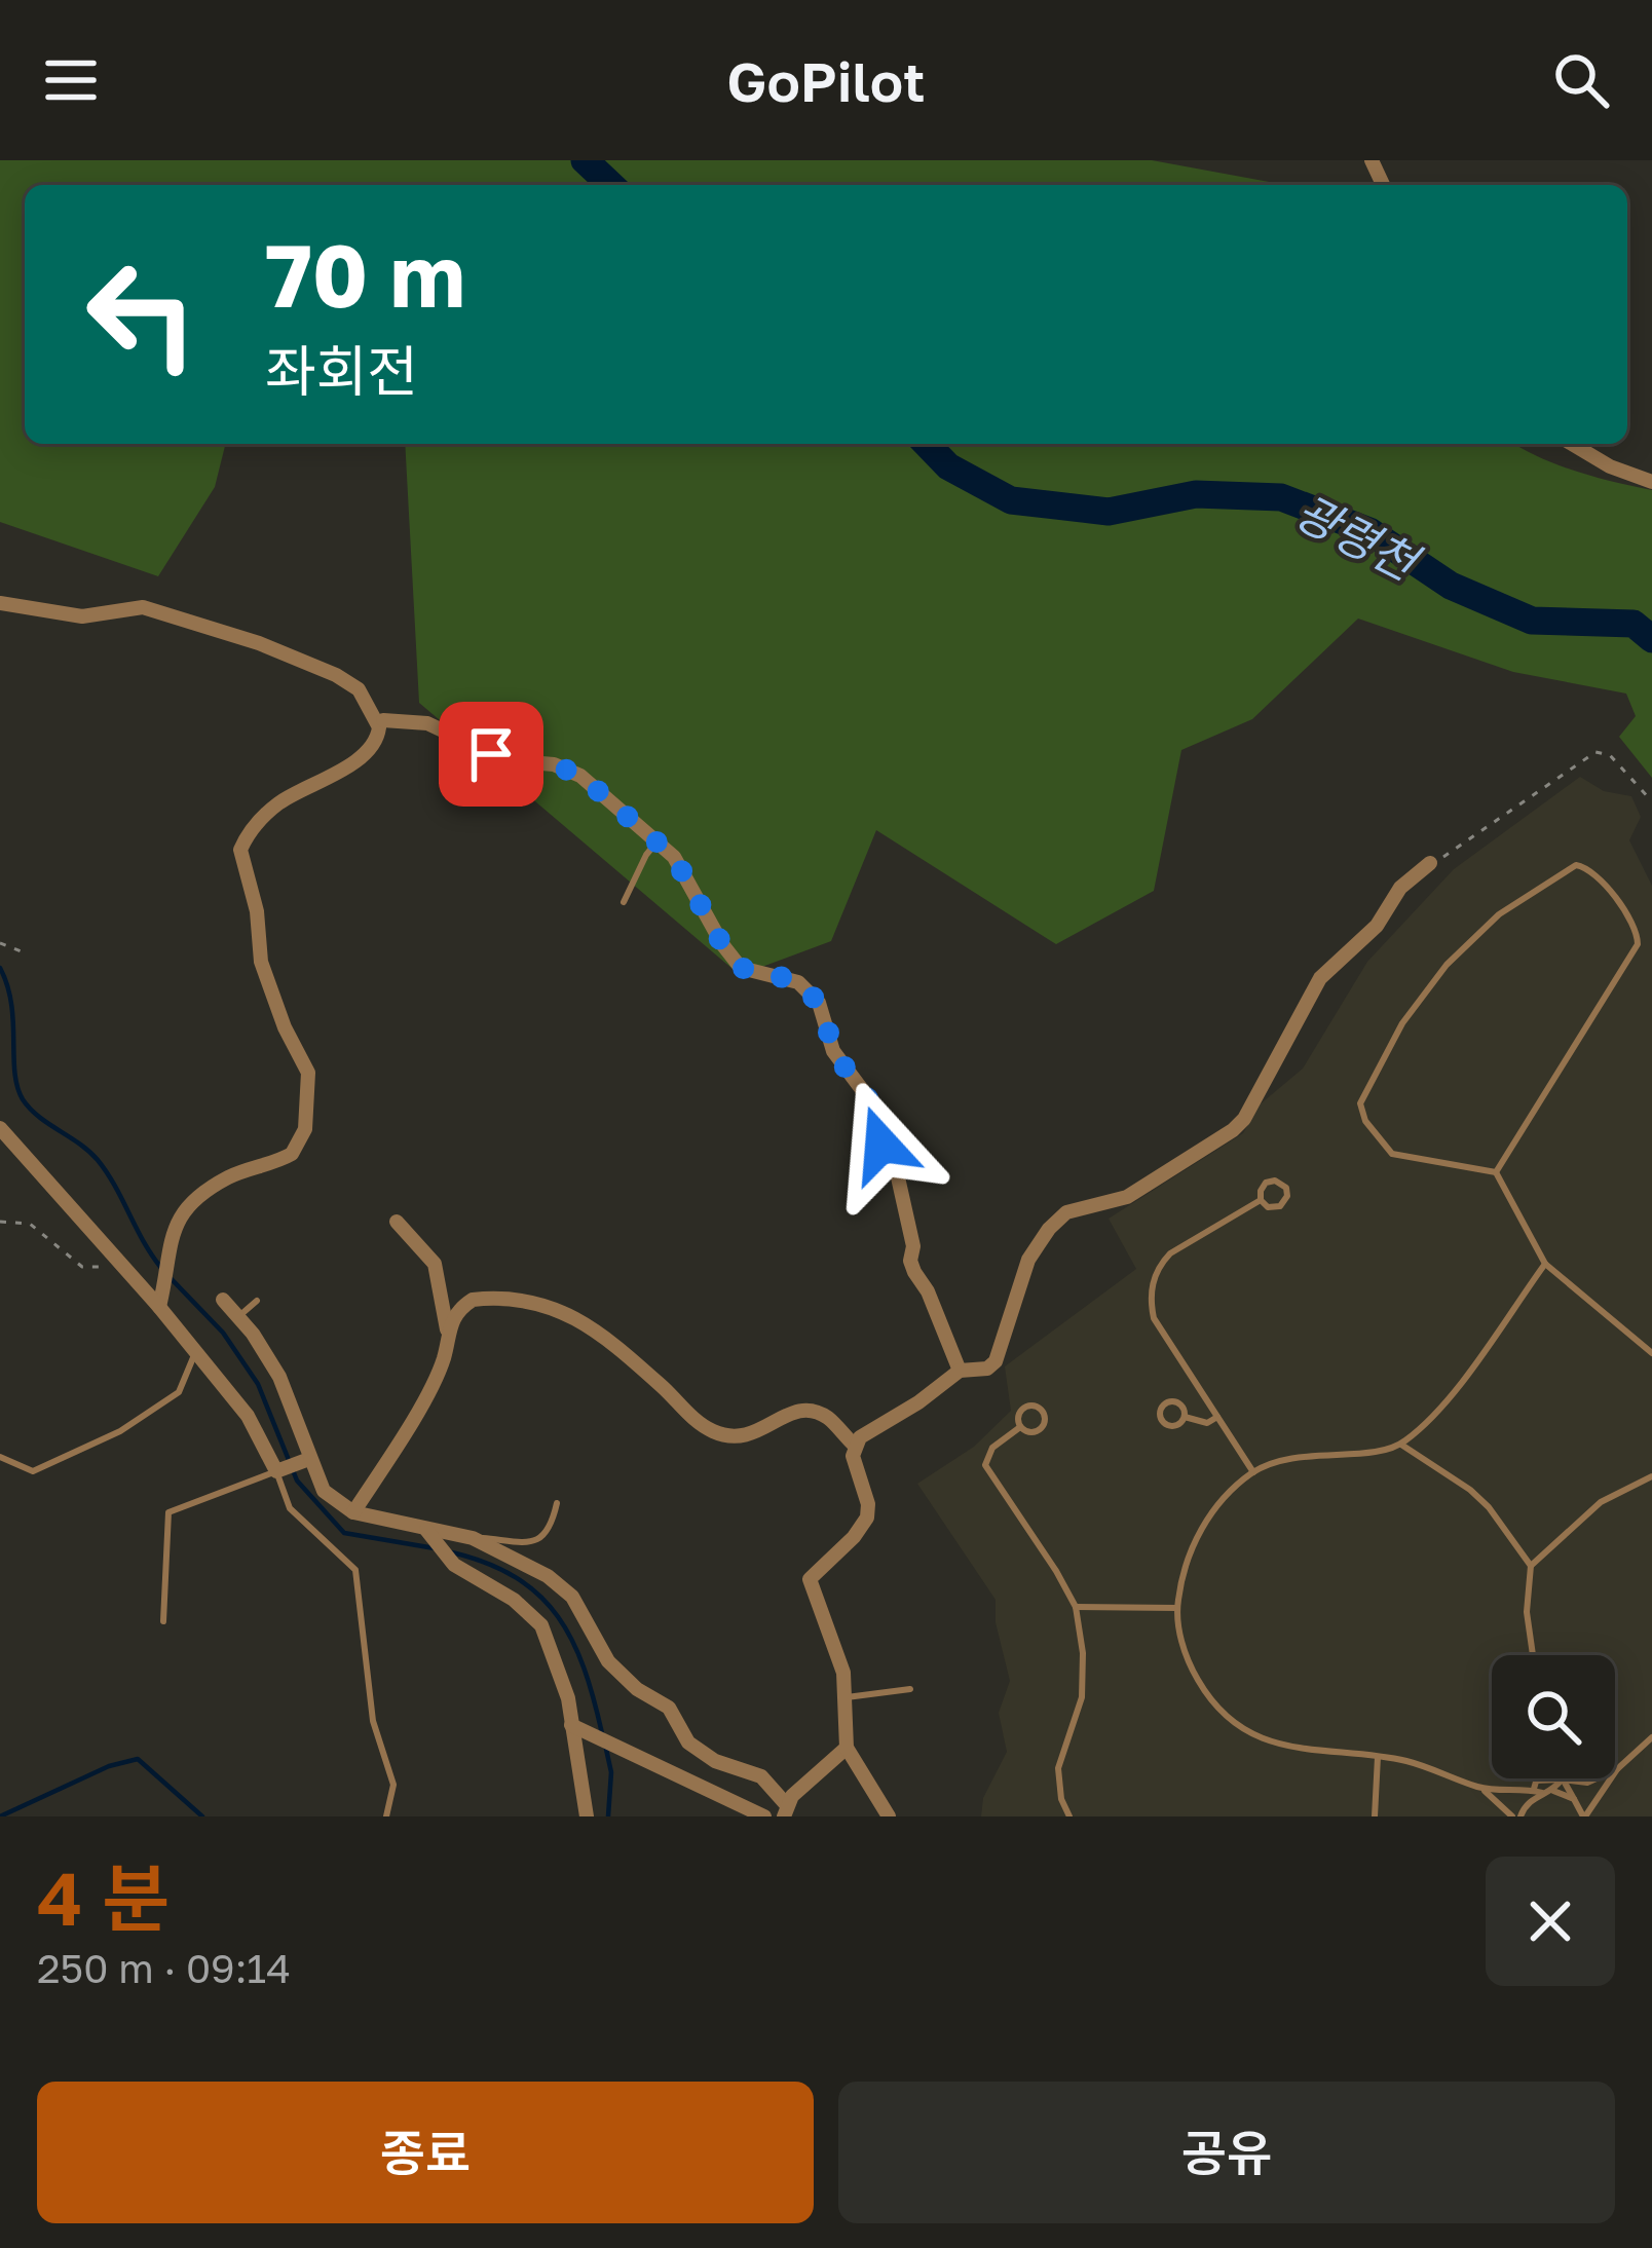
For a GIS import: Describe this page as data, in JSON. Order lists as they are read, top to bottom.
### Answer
{
  "water": ["광령천"],
  "page": {
    "header": "GoPilot",
    "turn": ["70 m", "좌회전"],
    "heading": ["4 분", "250 m · 09:14"],
    "buttons": ["종료", "공유"]
  }
}
